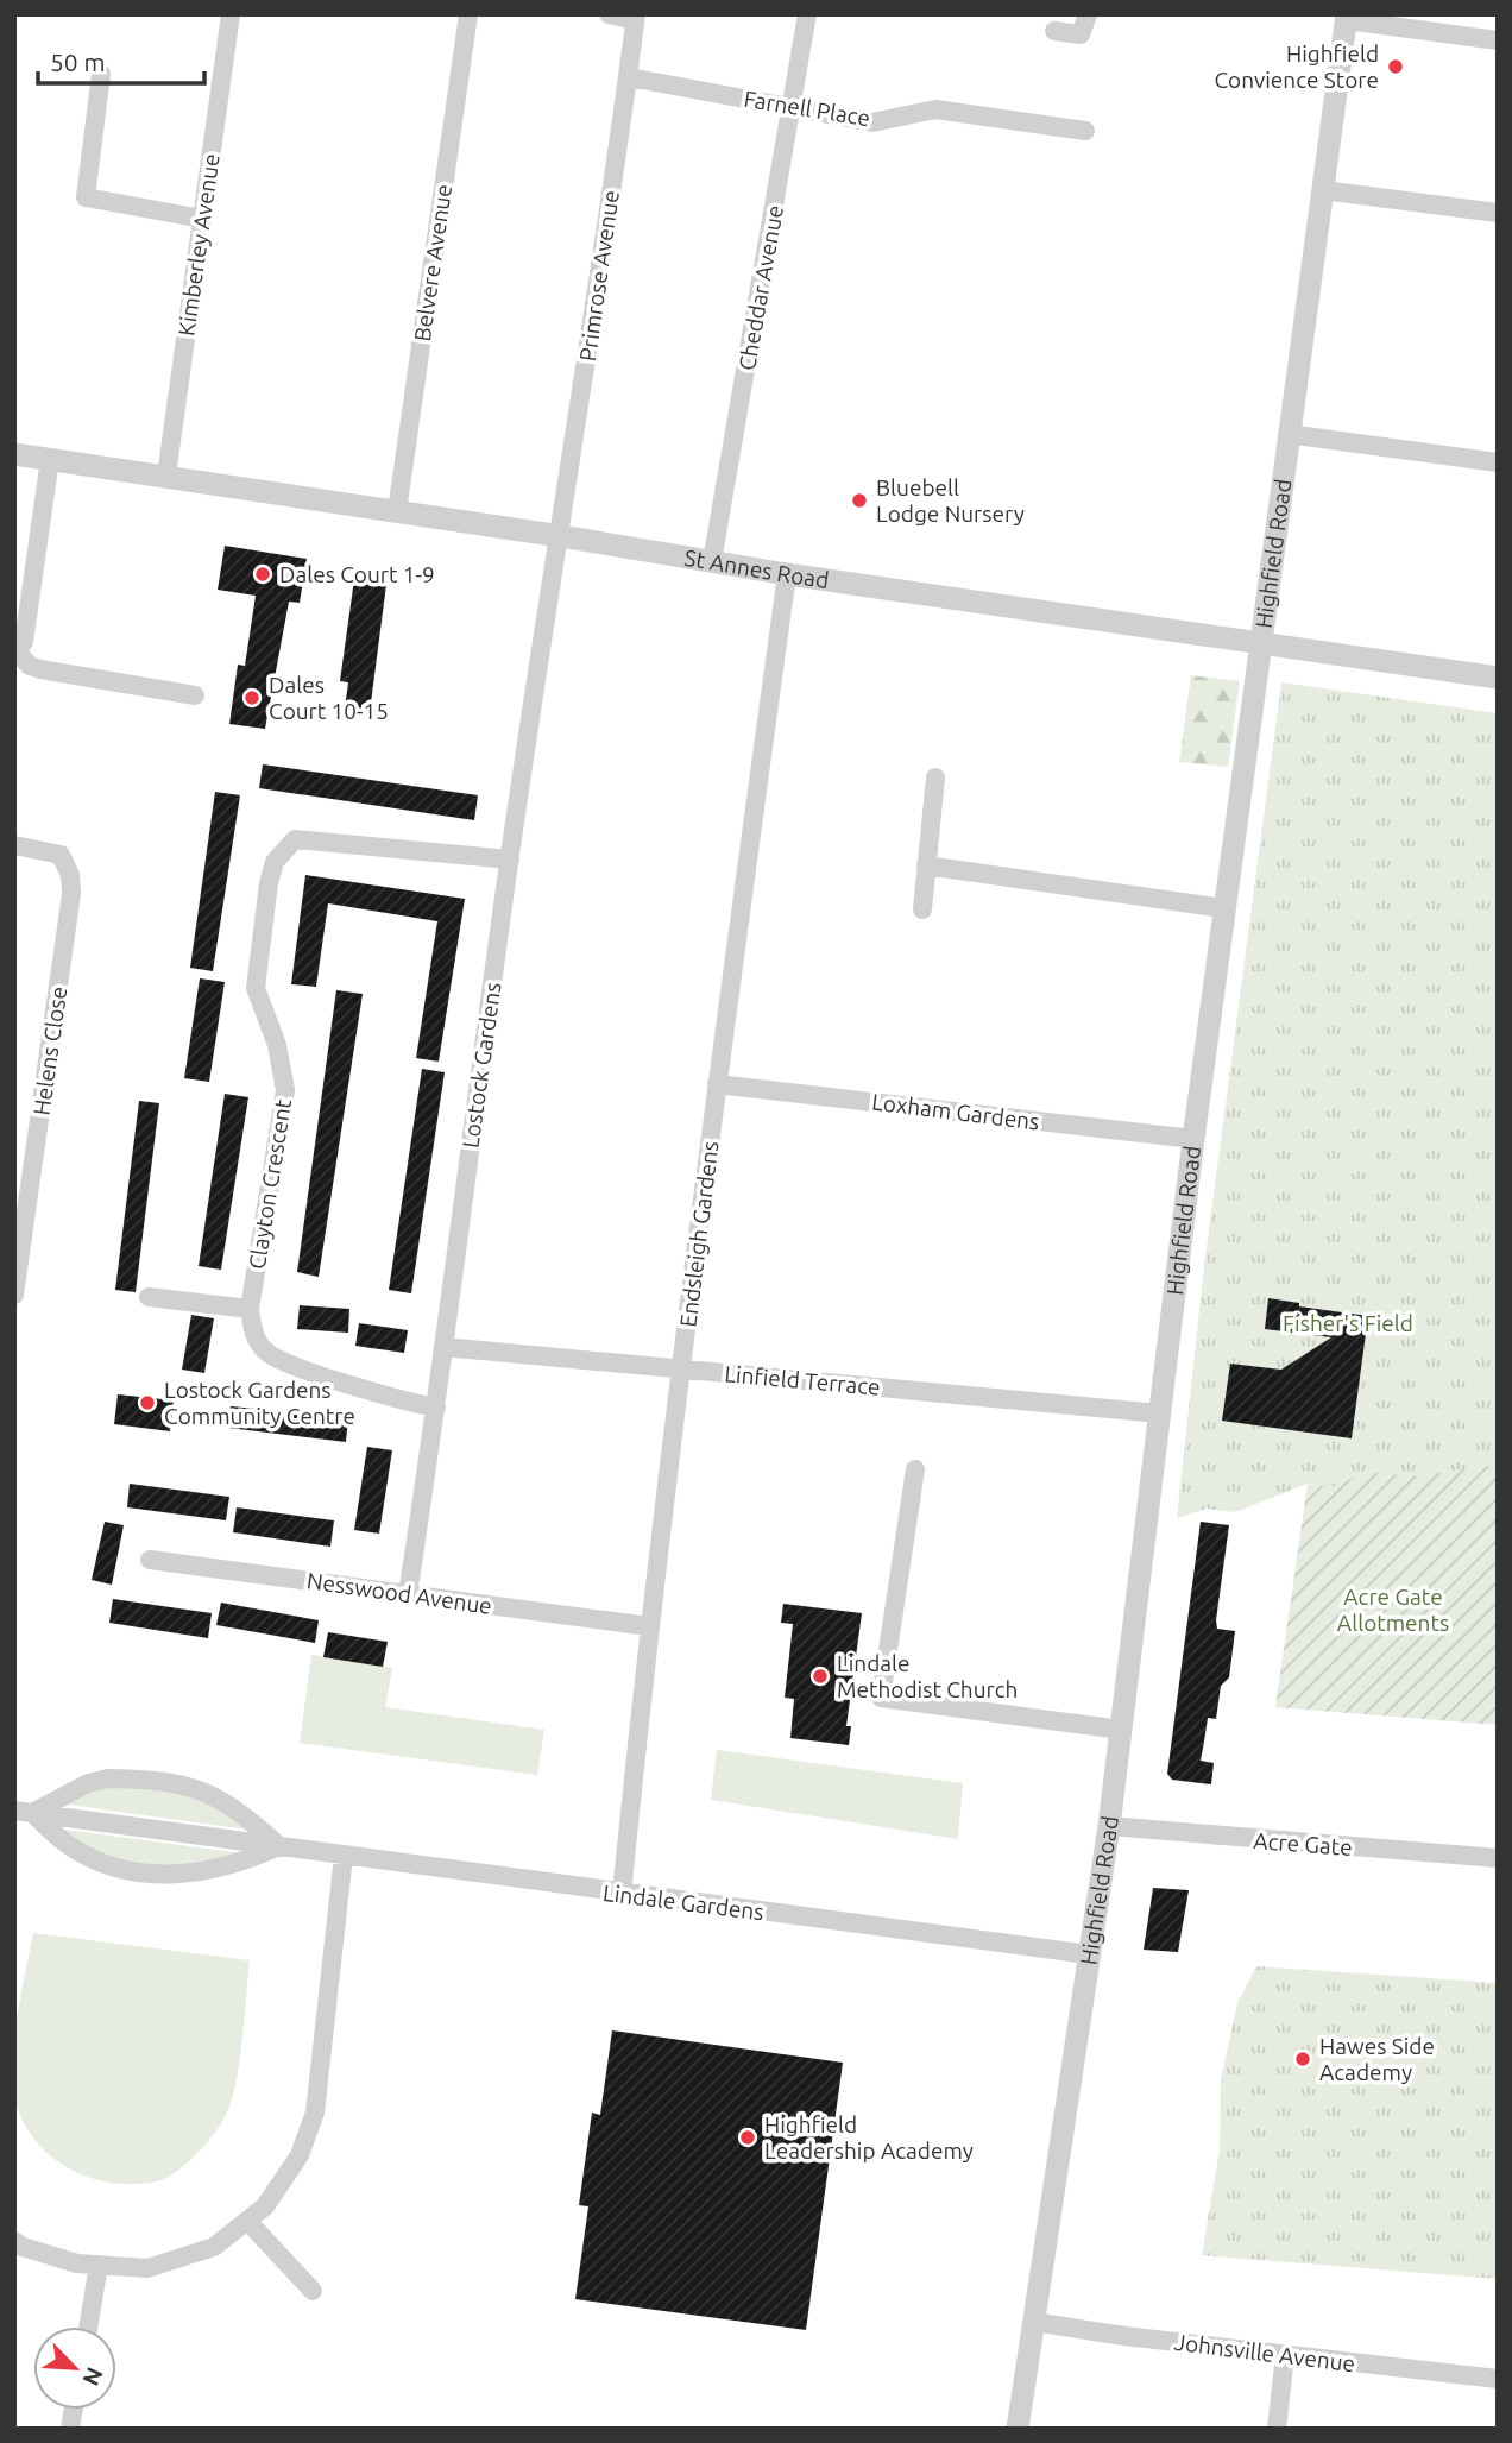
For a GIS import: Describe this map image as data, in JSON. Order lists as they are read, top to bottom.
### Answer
{
  "streets": {
    "street": [
      "Farnell Place",
      "Kimberley Avenue",
      "Belvere Avenue",
      "Primrose Avenue",
      "Cheddar Avenue",
      "Highfield Road",
      "St Annes Road",
      "Helens Close",
      "Lostock Gardens",
      "Loxham Gardens",
      "Clayton Crescent",
      "Endsleigh Gardens",
      "Linfield Terrace",
      "Nesswood Avenue",
      "Acre Gate",
      "Lindale Gardens",
      "Johnsville Avenue"
    ]
  },
  "crossings": [
    ["Farnell Place", "Primrose Avenue"],
    ["Farnell Place", "Cheddar Avenue"],
    ["Kimberley Avenue", "St Annes Road"],
    ["Belvere Avenue", "St Annes Road"],
    ["Primrose Avenue", "St Annes Road"],
    ["Primrose Avenue", "Lostock Gardens"],
    ["Cheddar Avenue", "St Annes Road"],
    ["Highfield Road", "St Annes Road"],
    ["Highfield Road", "Loxham Gardens"],
    ["Highfield Road", "Linfield Terrace"],
    ["Highfield Road", "Acre Gate"],
    ["Highfield Road", "Lindale Gardens"],
    ["Highfield Road", "Johnsville Avenue"],
    ["St Annes Road", "Lostock Gardens"],
    ["St Annes Road", "Endsleigh Gardens"],
    ["Lostock Gardens", "Clayton Crescent"],
    ["Lostock Gardens", "Linfield Terrace"],
    ["Lostock Gardens", "Nesswood Avenue"],
    ["Loxham Gardens", "Endsleigh Gardens"],
    ["Endsleigh Gardens", "Linfield Terrace"],
    ["Endsleigh Gardens", "Nesswood Avenue"],
    ["Endsleigh Gardens", "Lindale Gardens"]
  ],
  "parks": ["Fisher's Field", "Acre Gate Allotments"],
  "places": [
    "Highfield Convience Store",
    "Bluebell Lodge Nursery",
    "Dales Court 1-9",
    "Dales Court 10-15",
    "Lostock Gardens Community Centre",
    "Lindale Methodist Church",
    "Hawes Side Academy",
    "Highfield Leadership Academy"
  ],
  "scale_bar": "50 m",
  "north": "bottom right"
}
